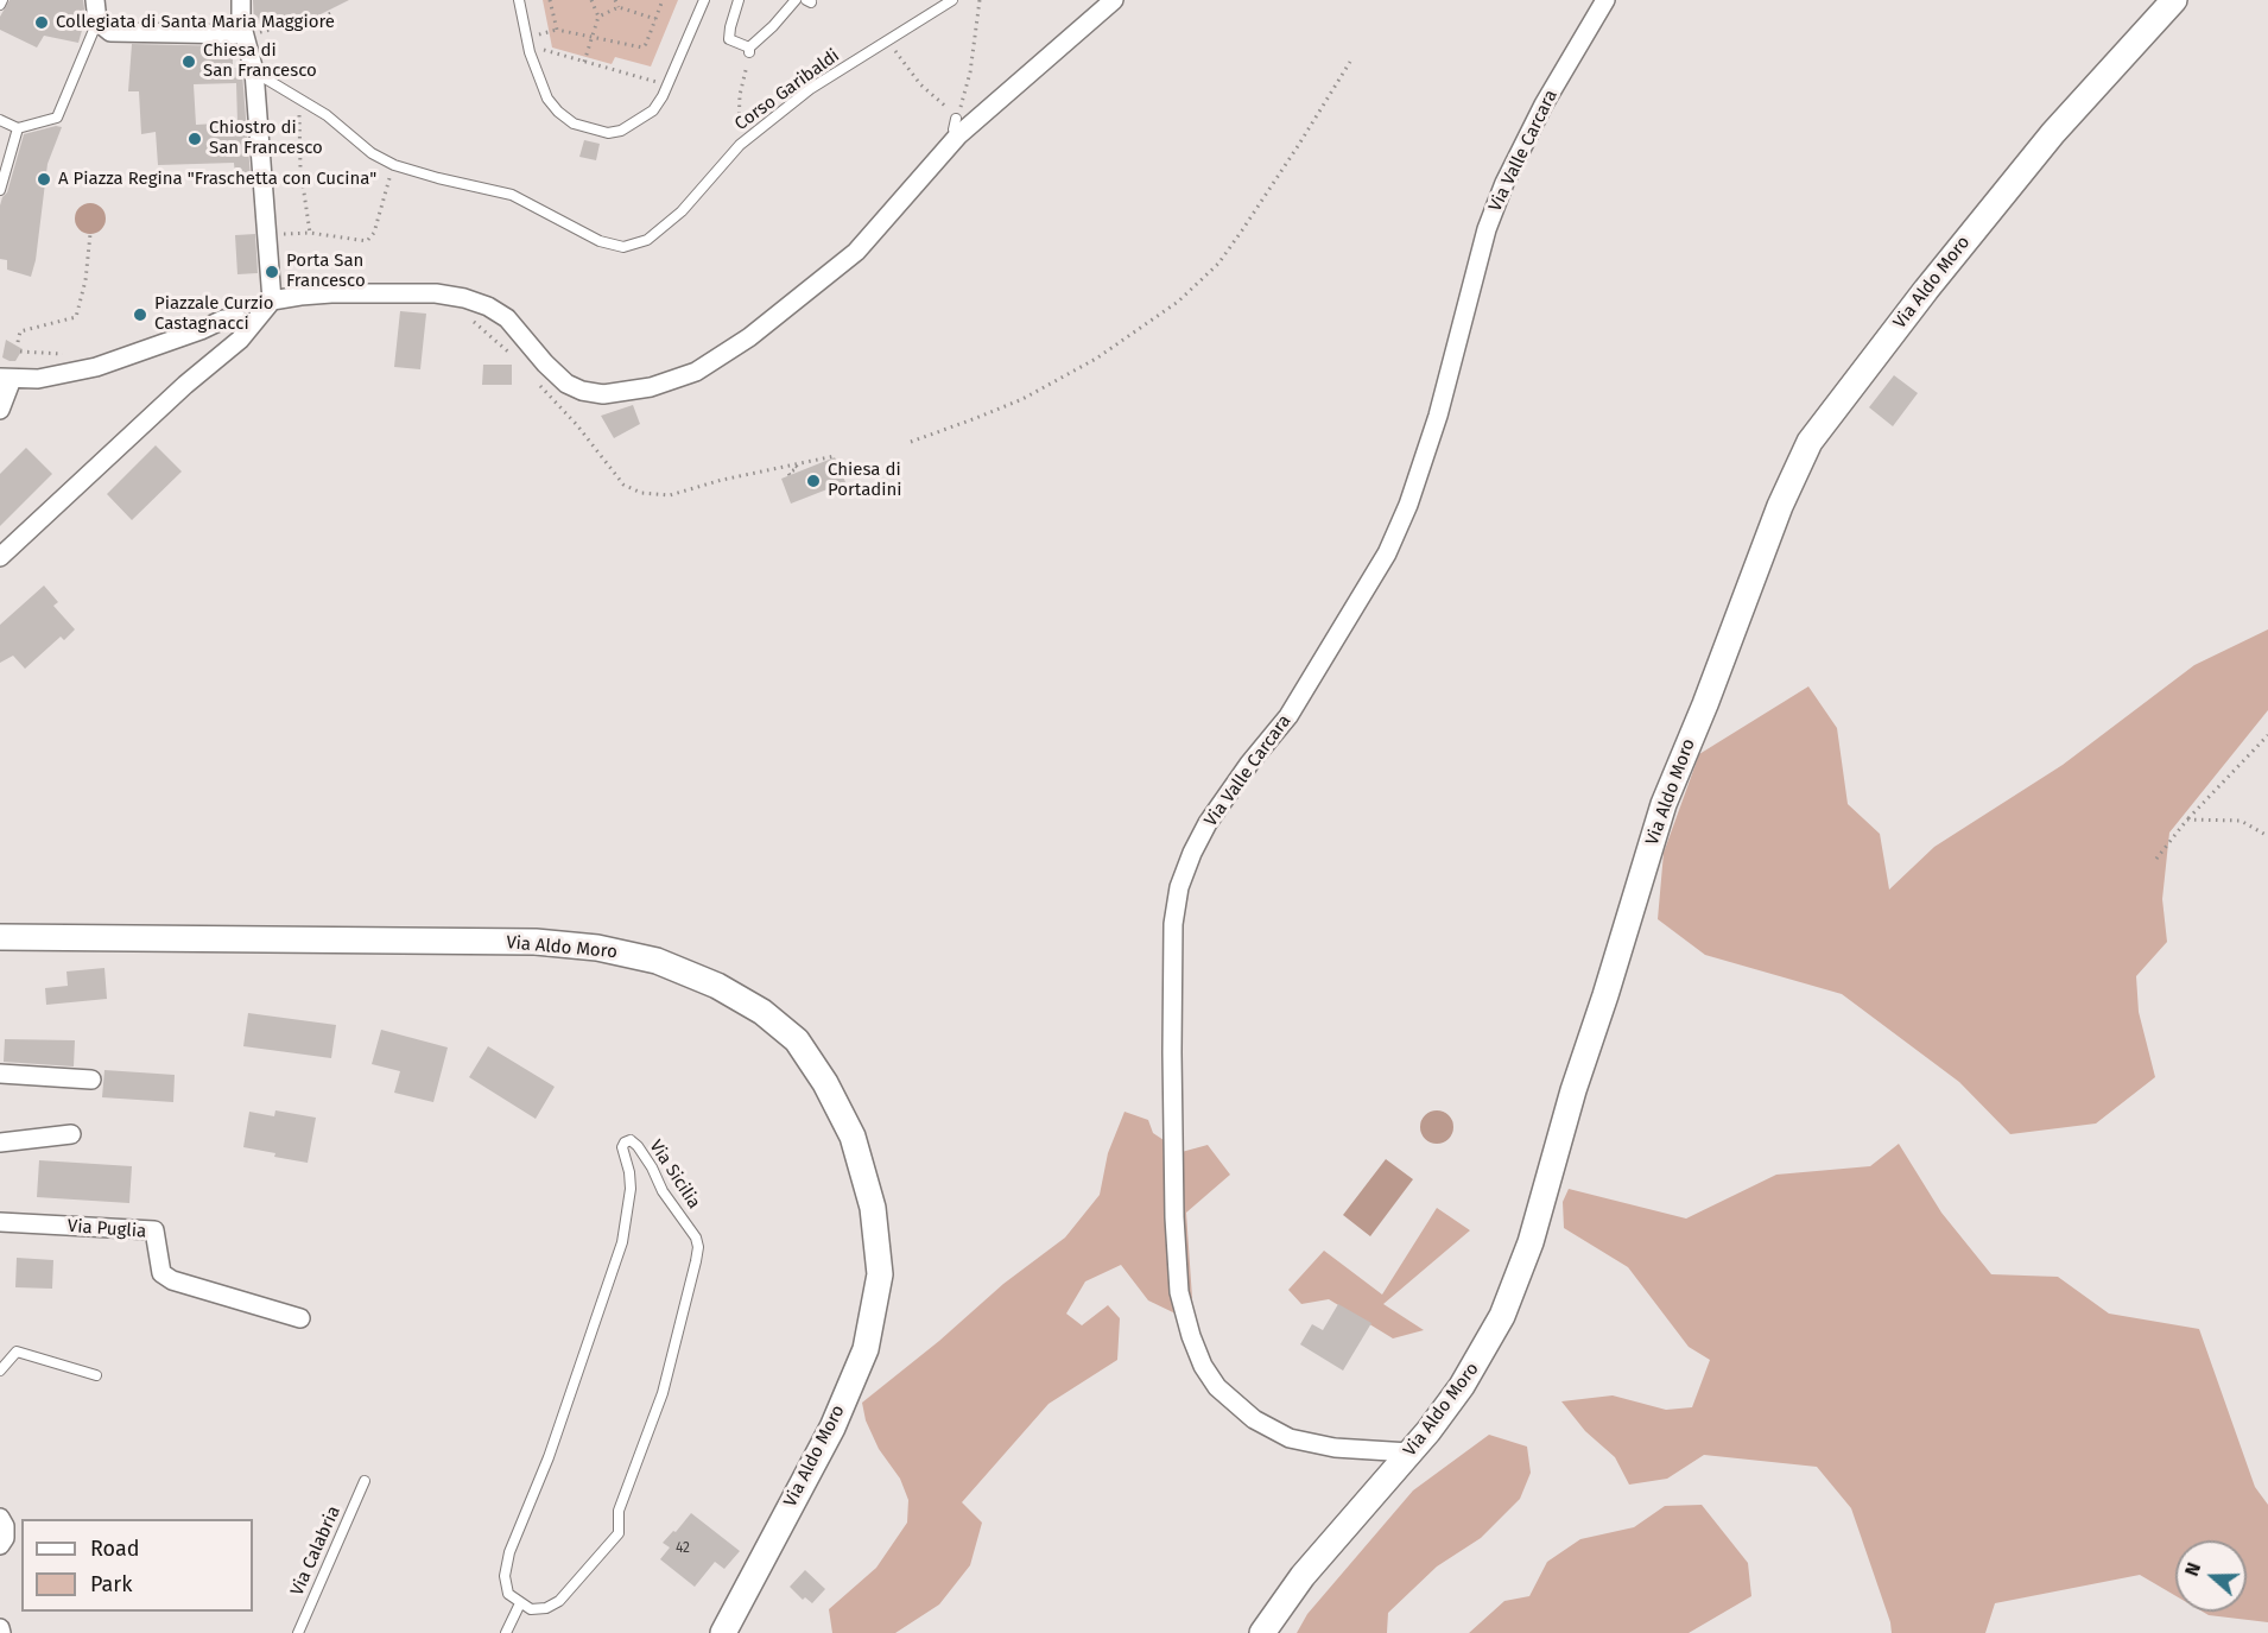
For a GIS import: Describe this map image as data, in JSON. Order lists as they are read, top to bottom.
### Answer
{
  "streets": {
    "main road": ["Via Aldo Moro"],
    "street": ["Via Valle Carcara", "Via Puglia"],
    "lane": ["Corso Garibaldi", "Via Sicilia", "Via Calabria"]
  },
  "crossings": [
    ["Via Valle Carcara", "Via Aldo Moro"]
  ],
  "places": [
    "Collegiata di Santa Maria Maggiore",
    "Chiesa di San Francesco",
    "Chiostro di San Francesco",
    "A Piazza Regina \"Fraschetta con Cucina\"",
    "Porta San Francesco",
    "Piazzale Curzio Castagnacci",
    "Chiesa di Portadini"
  ],
  "house_numbers": ["42"],
  "legend": ["Road", "Park"],
  "north": "left"
}
